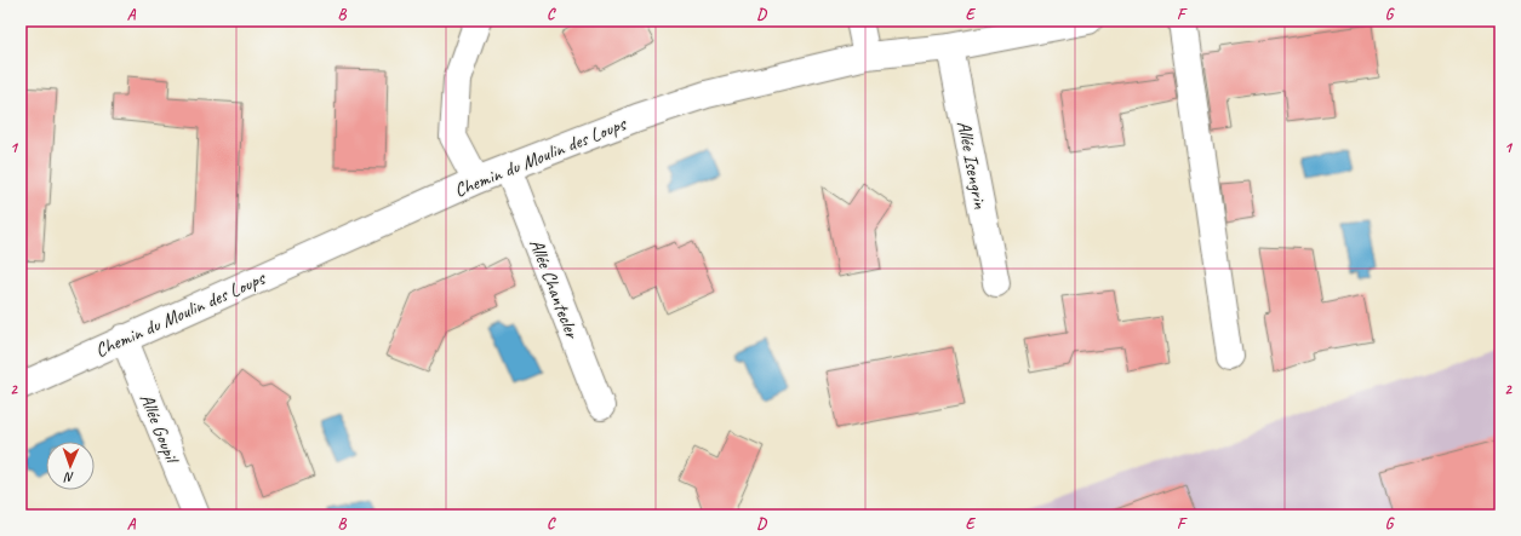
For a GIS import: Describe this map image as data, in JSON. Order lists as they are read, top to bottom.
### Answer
{
  "streets": {
    "street": [
      "Chemin du Moulin des Loups",
      "Allée Isengrin",
      "Allée Chantecler",
      "Allée Goupil"
    ]
  },
  "crossings": [
    ["Chemin du Moulin des Loups", "Allée Isengrin"],
    ["Chemin du Moulin des Loups", "Allée Chantecler"],
    ["Chemin du Moulin des Loups", "Allée Goupil"]
  ],
  "north": "bottom",
  "grid": {
    "columns": [
      "A",
      "B",
      "C",
      "D",
      "E",
      "F",
      "G"
    ],
    "rows": ["1", "2"]
  }
}
